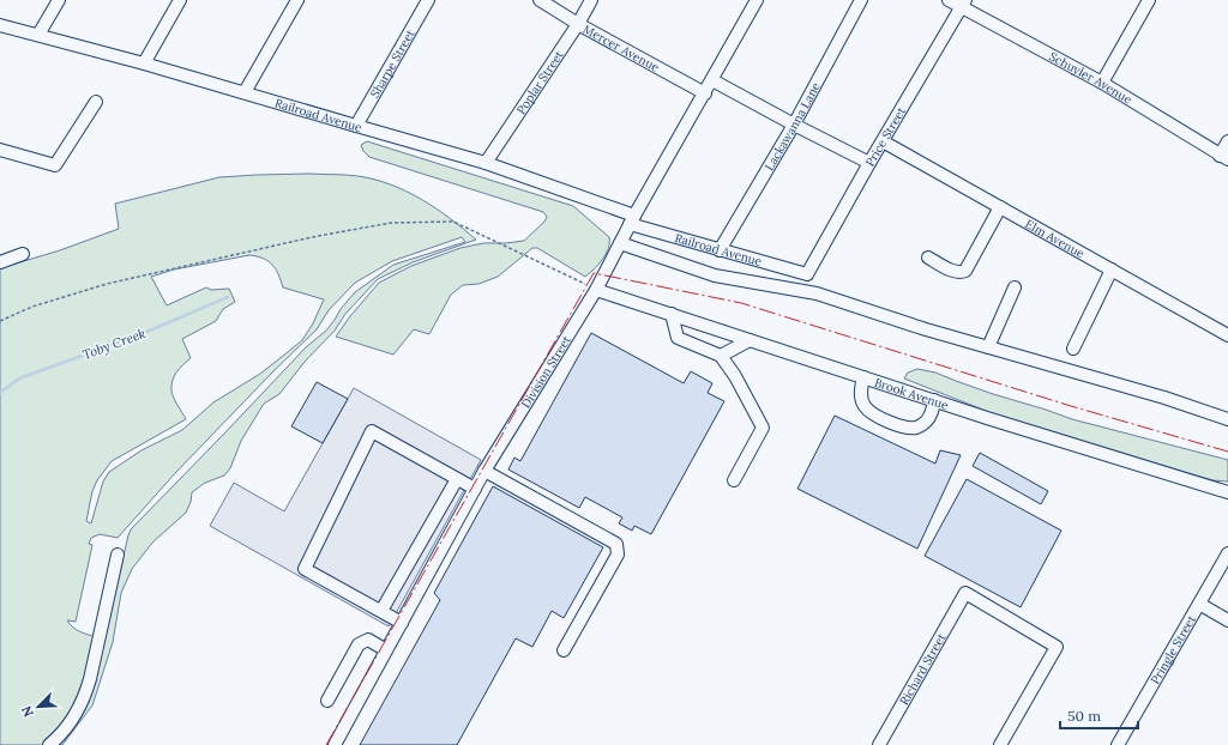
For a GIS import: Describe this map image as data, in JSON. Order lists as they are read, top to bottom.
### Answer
{
  "streets": {
    "street": [
      "Mercer Avenue",
      "Sharpe Street",
      "Schuyler Avenue",
      "Poplar Street",
      "Railroad Avenue",
      "Lackawanna Lane",
      "Price Street",
      "Elm Avenue",
      "Division Street",
      "Brook Avenue",
      "Pringle Street",
      "Richard Street"
    ]
  },
  "crossings": [
    ["Mercer Avenue", "Poplar Street"],
    ["Mercer Avenue", "Division Street"],
    ["Sharpe Street", "Railroad Avenue"],
    ["Schuyler Avenue", "Price Street"],
    ["Poplar Street", "Railroad Avenue"],
    ["Railroad Avenue", "Lackawanna Lane"],
    ["Railroad Avenue", "Price Street"],
    ["Railroad Avenue", "Division Street"],
    ["Price Street", "Elm Avenue"],
    ["Division Street", "Brook Avenue"]
  ],
  "water": ["Toby Creek"],
  "scale_bar": "50 m",
  "north": "bottom left"
}
